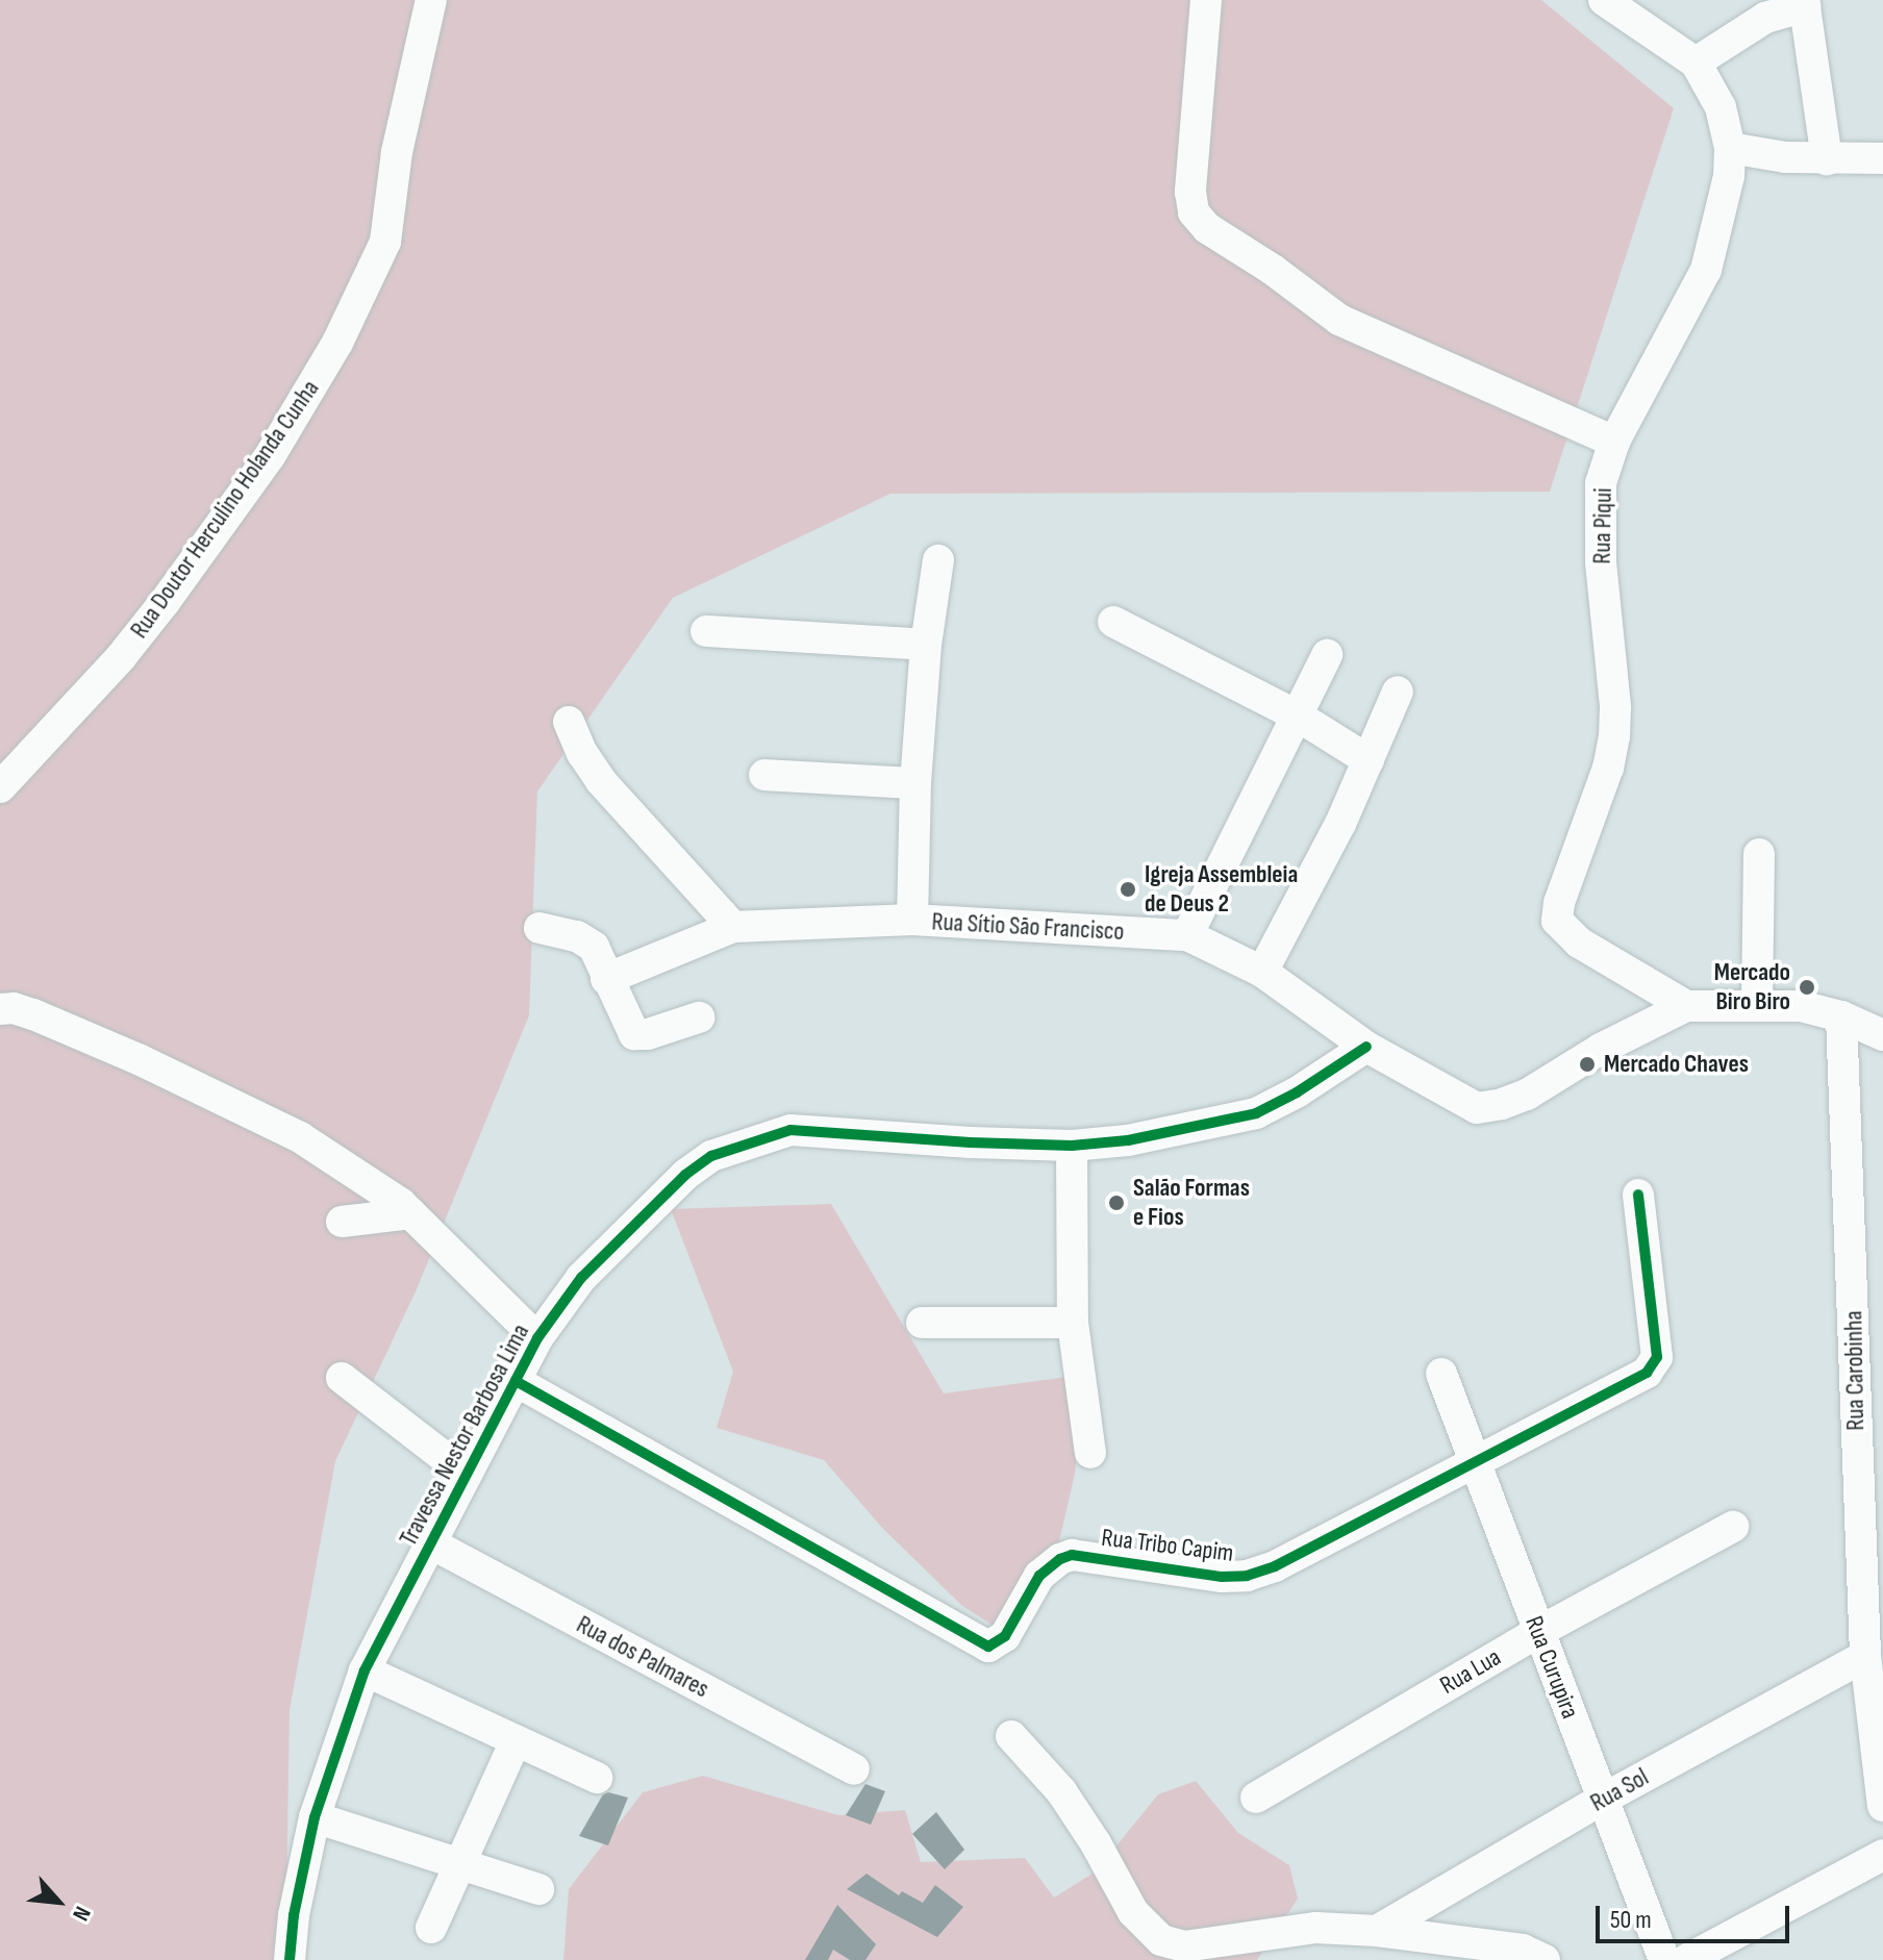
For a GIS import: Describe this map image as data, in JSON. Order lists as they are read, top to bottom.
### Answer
{
  "streets": {
    "street": [
      "Rua Doutor Herculino Holanda Cunha",
      "Rua Piqui",
      "Rua Sítio São Francisco",
      "Rua Carobinha",
      "Travessa Nestor Barbosa Lima",
      "Rua Tribo Capim",
      "Rua dos Palmares",
      "Rua Curupira",
      "Rua Lua",
      "Rua Sol"
    ]
  },
  "crossings": [
    ["Rua Piqui", "Rua Sítio São Francisco"],
    ["Rua Sítio São Francisco", "Travessa Nestor Barbosa Lima"],
    ["Rua Carobinha", "Rua Sol"],
    ["Travessa Nestor Barbosa Lima", "Rua Tribo Capim"],
    ["Travessa Nestor Barbosa Lima", "Rua dos Palmares"],
    ["Rua Tribo Capim", "Rua Curupira"],
    ["Rua Curupira", "Rua Lua"],
    ["Rua Curupira", "Rua Sol"]
  ],
  "places": [
    "Igreja Assembleia de Deus 2",
    "Mercado Biro Biro",
    "Mercado Chaves",
    "Salão Formas e Fios"
  ],
  "scale_bar": "50 m",
  "north": "bottom right"
}
